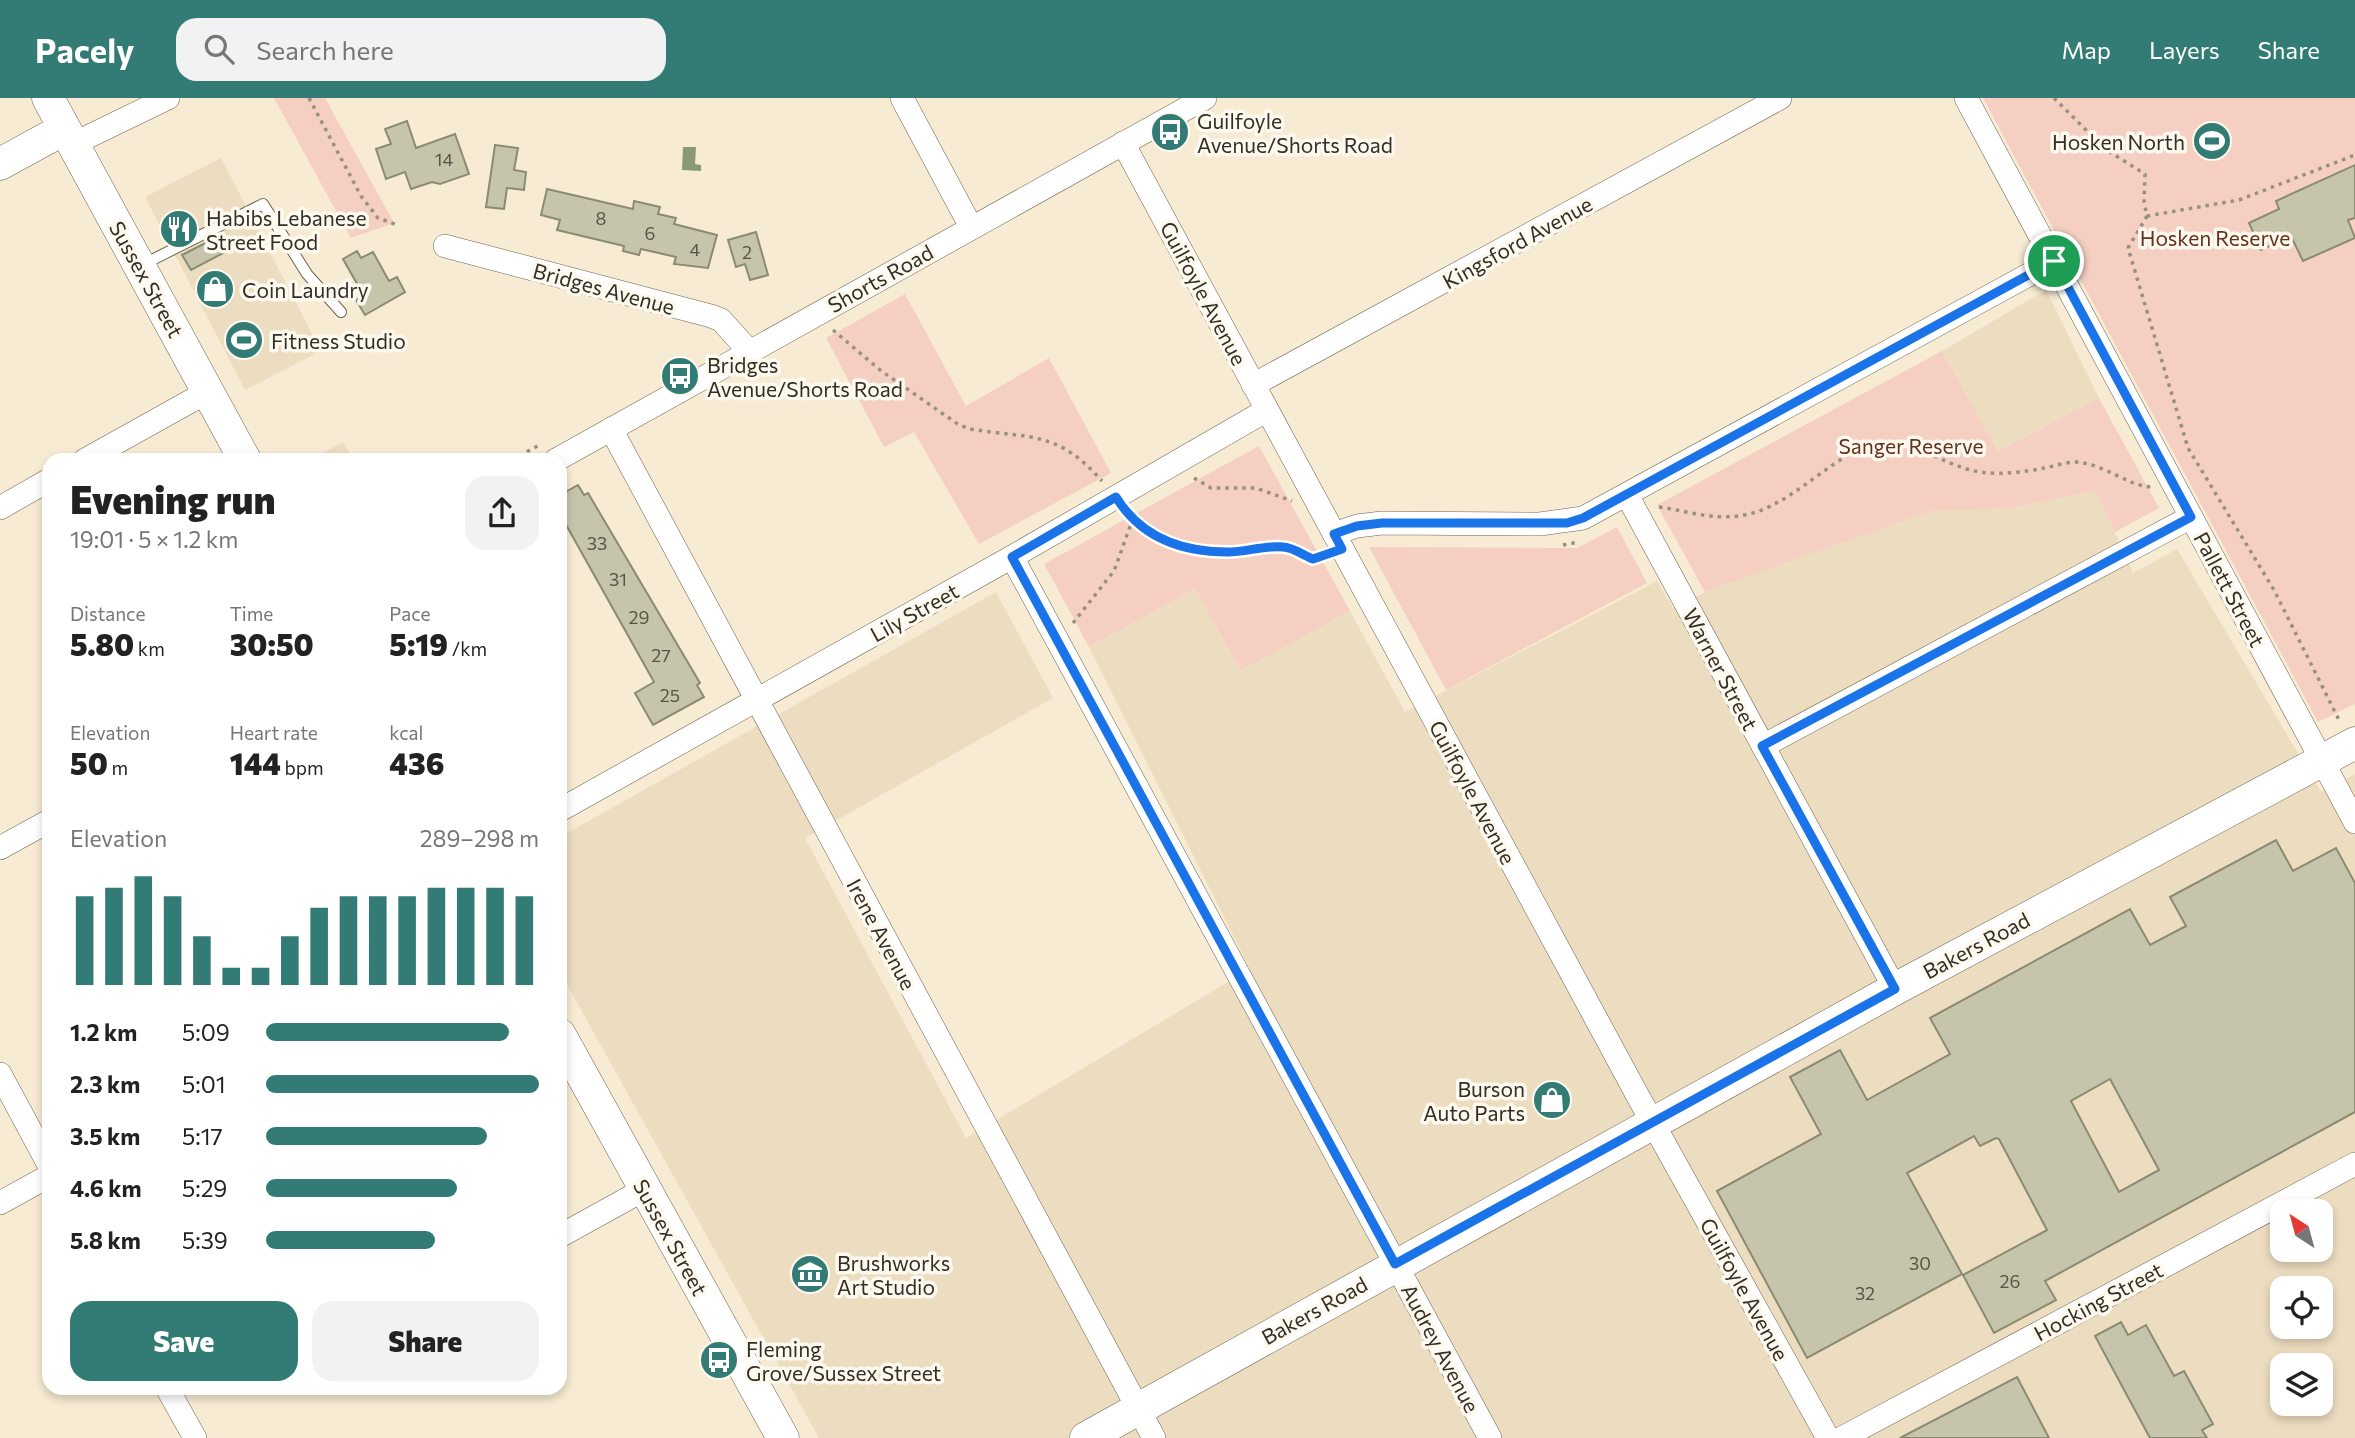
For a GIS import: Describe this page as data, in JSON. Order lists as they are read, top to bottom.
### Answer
{
  "streets": {
    "street": [
      "Kingsford Avenue",
      "Shorts Road",
      "Sussex Street",
      "Bridges Avenue",
      "Guilfoyle Avenue",
      "Pallett Street",
      "Lily Street",
      "Warner Street",
      "Irene Avenue",
      "Bakers Road",
      "Hocking Street",
      "Audrey Avenue"
    ]
  },
  "crossings": [
    ["Kingsford Avenue", "Guilfoyle Avenue"],
    ["Shorts Road", "Bridges Avenue"],
    ["Shorts Road", "Guilfoyle Avenue"],
    ["Shorts Road", "Irene Avenue"],
    ["Guilfoyle Avenue", "Lily Street"],
    ["Guilfoyle Avenue", "Bakers Road"],
    ["Pallett Street", "Bakers Road"],
    ["Lily Street", "Irene Avenue"],
    ["Lily Street", "Audrey Avenue"],
    ["Warner Street", "Bakers Road"],
    ["Irene Avenue", "Bakers Road"],
    ["Bakers Road", "Audrey Avenue"]
  ],
  "parks": ["Hosken Reserve", "Sanger Reserve"],
  "places": {
    "bus stop": ["Guilfoyle Avenue/Shorts Road", "Bridges Avenue/Shorts Road", "Fleming Grove/Sussex Street"],
    "sports": ["Hosken North", "Fitness Studio"],
    "restaurant": ["Habibs Lebanese Street Food"],
    "shop": ["Coin Laundry", "Burson Auto Parts"],
    "museum": ["Brushworks Art Studio"]
  },
  "house_numbers": [
    "14",
    "8",
    "6",
    "4",
    "2",
    "33",
    "31",
    "29",
    "27",
    "25",
    "30",
    "26",
    "32"
  ],
  "north": "top left",
  "page": {
    "header": "Pacely",
    "search": "Search here",
    "nav": ["Map", "Layers", "Share"],
    "heading": ["Evening run", "19:01 · 5 × 1.2 km"],
    "stats": [
      ["Distance", "5.80 km"],
      ["Time", "30:50"],
      ["Pace", "5:19 /km"],
      ["Elevation", "50 m"],
      ["Heart rate", "144 bpm"],
      ["kcal", "436"]
    ],
    "chart": ["Elevation", "289–298 m"],
    "list": [
      {
        "name": "1.2 km",
        "note": "5:09"
      },
      {
        "name": "2.3 km",
        "note": "5:01"
      },
      {
        "name": "3.5 km",
        "note": "5:17"
      },
      {
        "name": "4.6 km",
        "note": "5:29"
      },
      {
        "name": "5.8 km",
        "note": "5:39"
      }
    ],
    "buttons": ["Save", "Share"]
  }
}
